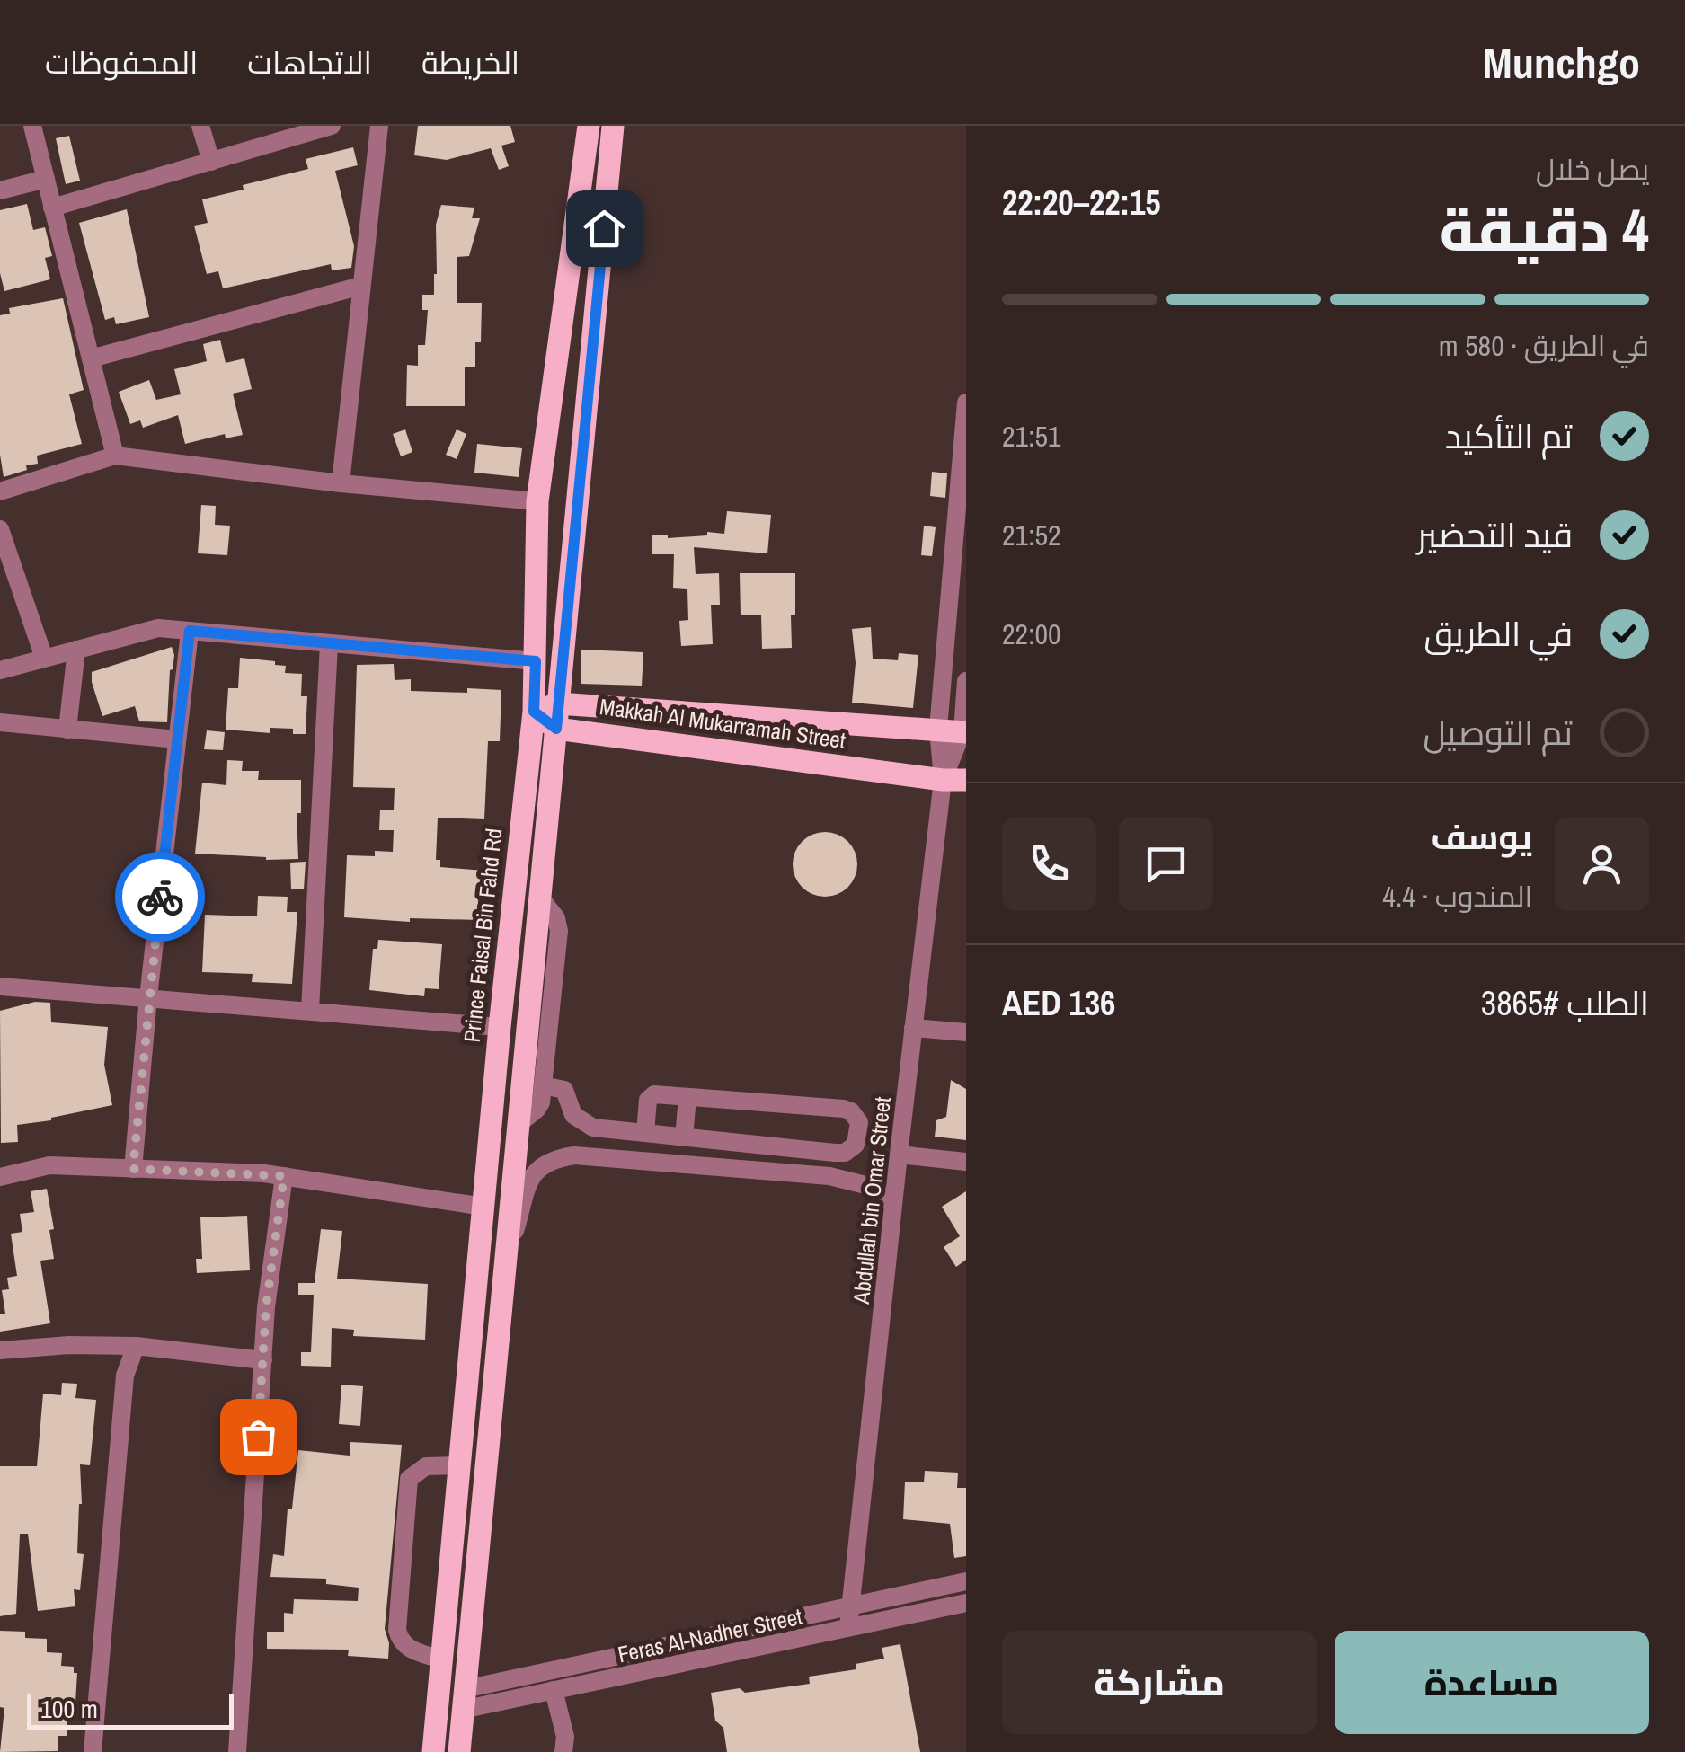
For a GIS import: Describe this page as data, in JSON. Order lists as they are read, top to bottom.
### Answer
{
  "streets": {
    "main road": ["Makkah Al Mukarramah Street", "Prince Faisal Bin Fahd Rd"],
    "street": ["Abdullah bin Omar Street", "Feras Al-Nadher Street"]
  },
  "crossings": [
    ["Makkah Al Mukarramah Street", "Prince Faisal Bin Fahd Rd"],
    ["Makkah Al Mukarramah Street", "Abdullah bin Omar Street"],
    ["Abdullah bin Omar Street", "Feras Al-Nadher Street"]
  ],
  "scale_bar": "100 m",
  "page": {
    "header": "Munchgo",
    "nav": ["الخريطة", "الاتجاهات", "المحفوظات"],
    "heading": ["4 دقيقة", "يصل خلال", "22:15–22:20"],
    "panel": [
      "يوسف",
      "المندوب · 4.4",
      "الطلب #3865",
      "AED 136"
    ],
    "bar": "في الطريق · 580 m",
    "list": [
      ["تم التأكيد", "21:51"],
      ["قيد التحضير", "21:52"],
      ["في الطريق", "22:00"],
      "تم التوصيل"
    ],
    "buttons": ["مساعدة", "مشاركة"],
    "scale": "100 m"
  }
}
